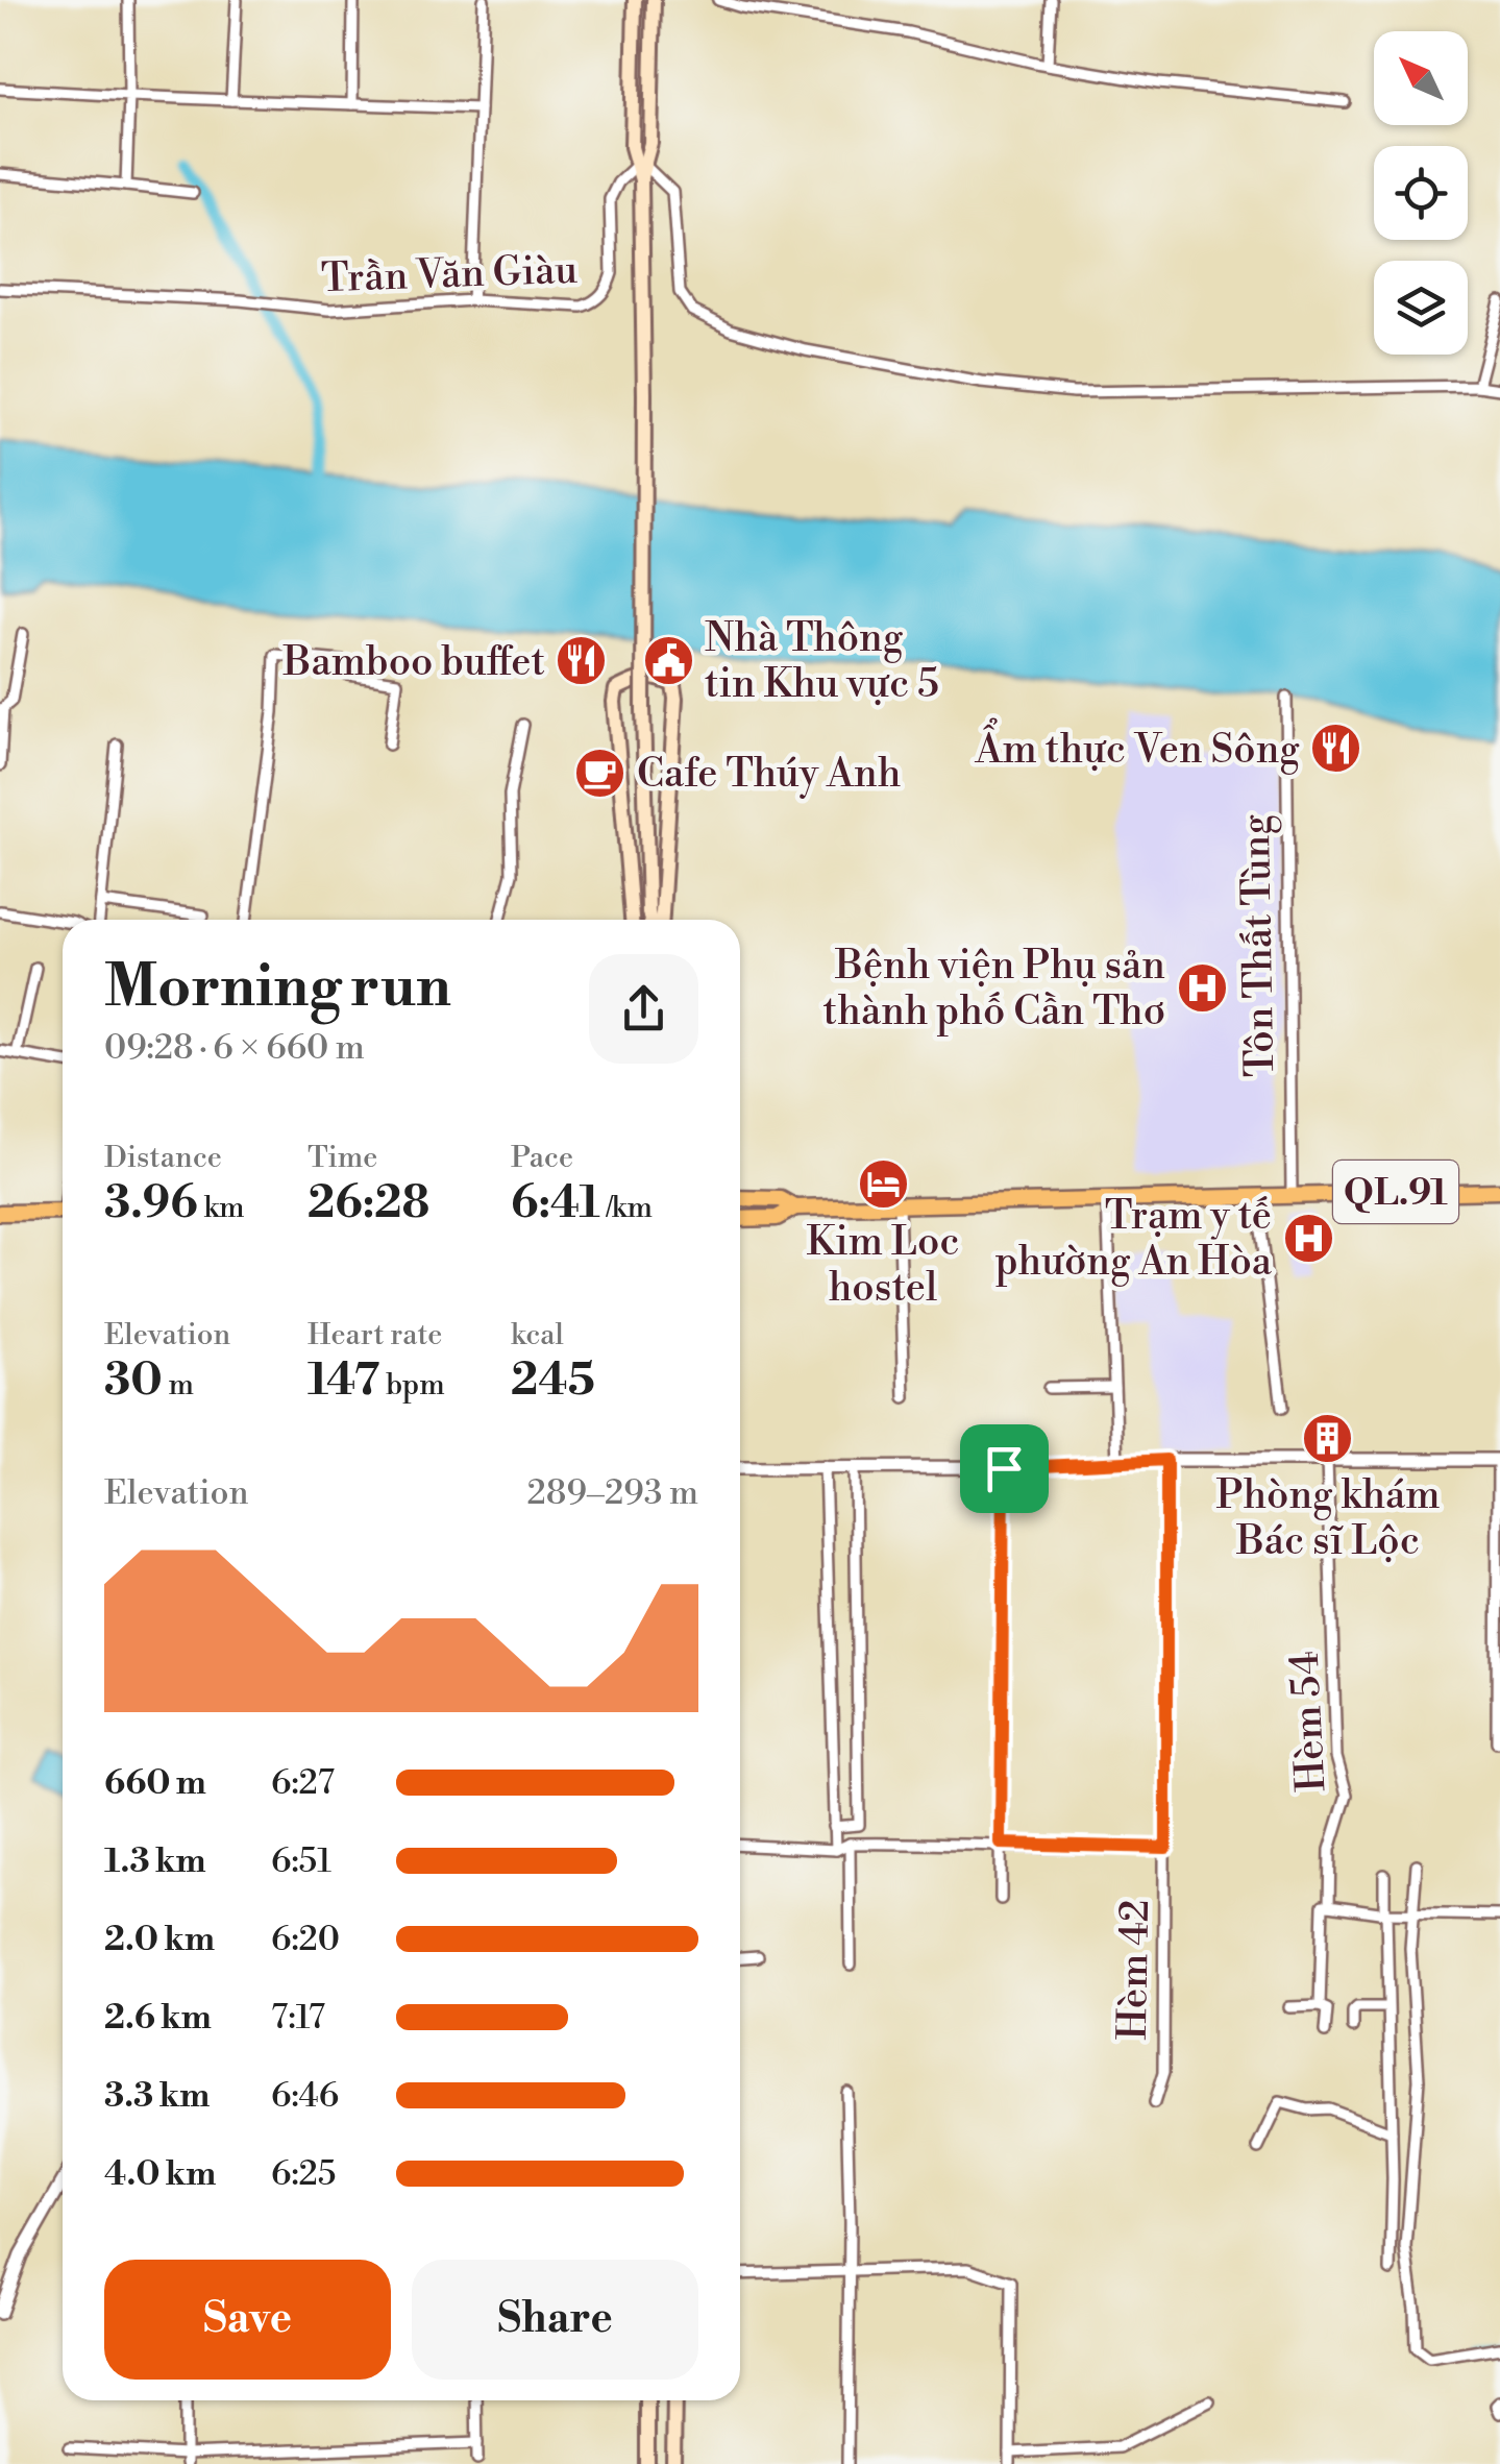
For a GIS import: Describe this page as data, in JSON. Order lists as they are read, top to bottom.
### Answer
{
  "streets": {
    "highway": ["QL.91"],
    "street": [
      "Trần Văn Giàu",
      "Tôn Thất Tùng",
      "Hèm 54",
      "Hèm 42"
    ]
  },
  "crossings": [
    ["Tôn Thất Tùng", "QL.91"]
  ],
  "places": {
    "public building": ["Nhà Thông tin Khu vực 5"],
    "restaurant": ["Bamboo buffet", "Ẩm thực Ven Sông"],
    "cafe": ["Cafe Thúy Anh"],
    "hospital": ["Bệnh viện Phụ sản thành phố Cần Thơ", "Trạm y tế phường An Hòa"],
    "hotel": ["Kim Loc hostel"],
    "building": ["Phòng khám Bác sĩ Lộc"]
  },
  "north": "top left",
  "page": {
    "heading": ["Morning run", "09:28 · 6 × 660 m"],
    "stats": [
      ["Distance", "3.96 km"],
      ["Time", "26:28"],
      ["Pace", "6:41 /km"],
      ["Elevation", "30 m"],
      ["Heart rate", "147 bpm"],
      ["kcal", "245"]
    ],
    "chart": ["Elevation", "289–293 m"],
    "list": [
      {
        "name": "660 m",
        "note": "6:27"
      },
      {
        "name": "1.3 km",
        "note": "6:51"
      },
      {
        "name": "2.0 km",
        "note": "6:20"
      },
      {
        "name": "2.6 km",
        "note": "7:17"
      },
      {
        "name": "3.3 km",
        "note": "6:46"
      },
      {
        "name": "4.0 km",
        "note": "6:25"
      }
    ],
    "buttons": ["Save", "Share"]
  }
}
